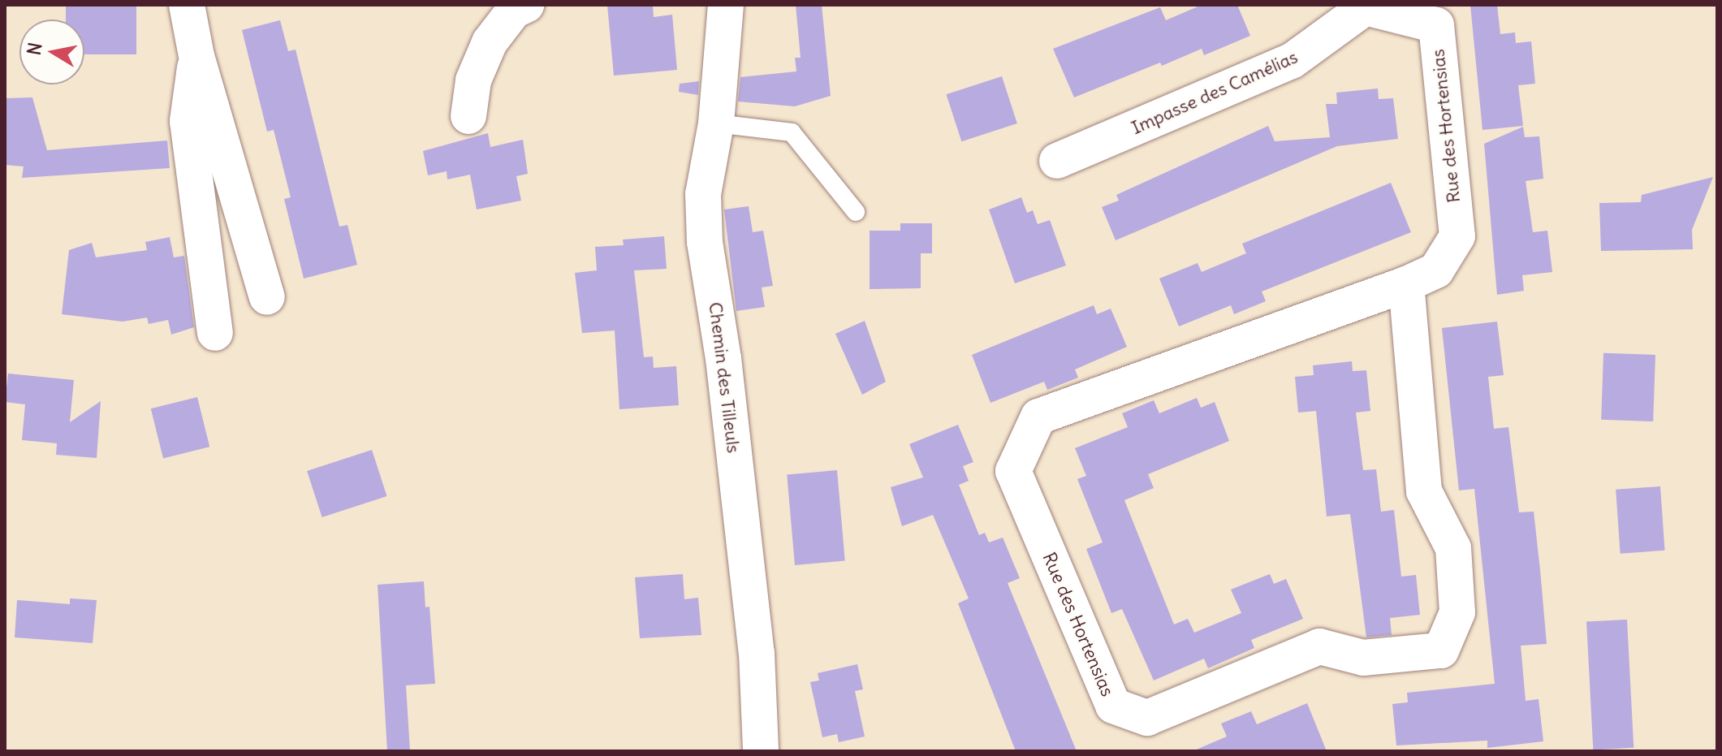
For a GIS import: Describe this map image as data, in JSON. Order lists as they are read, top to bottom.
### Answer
{
  "streets": {
    "street": ["Impasse des Camélias", "Rue des Hortensias", "Chemin des Tilleuls"]
  },
  "crossings": [
    ["Impasse des Camélias", "Rue des Hortensias"]
  ],
  "north": "left"
}
